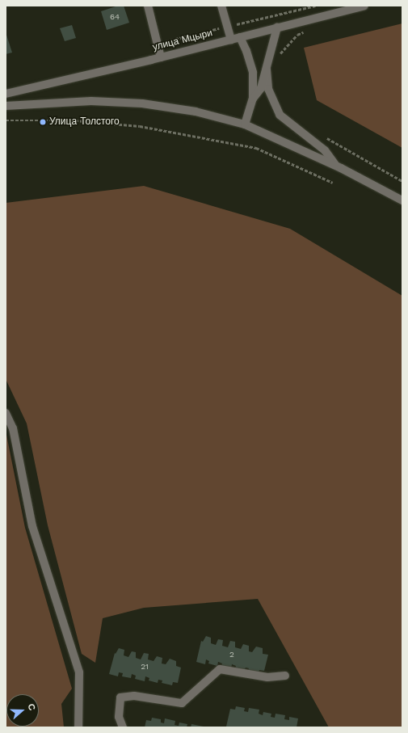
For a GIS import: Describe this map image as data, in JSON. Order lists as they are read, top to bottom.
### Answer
{
  "streets": {
    "street": ["улица Мцыри"]
  },
  "places": ["Улица Толстого"],
  "house_numbers": ["64", "2", "21"],
  "north": "right"
}
